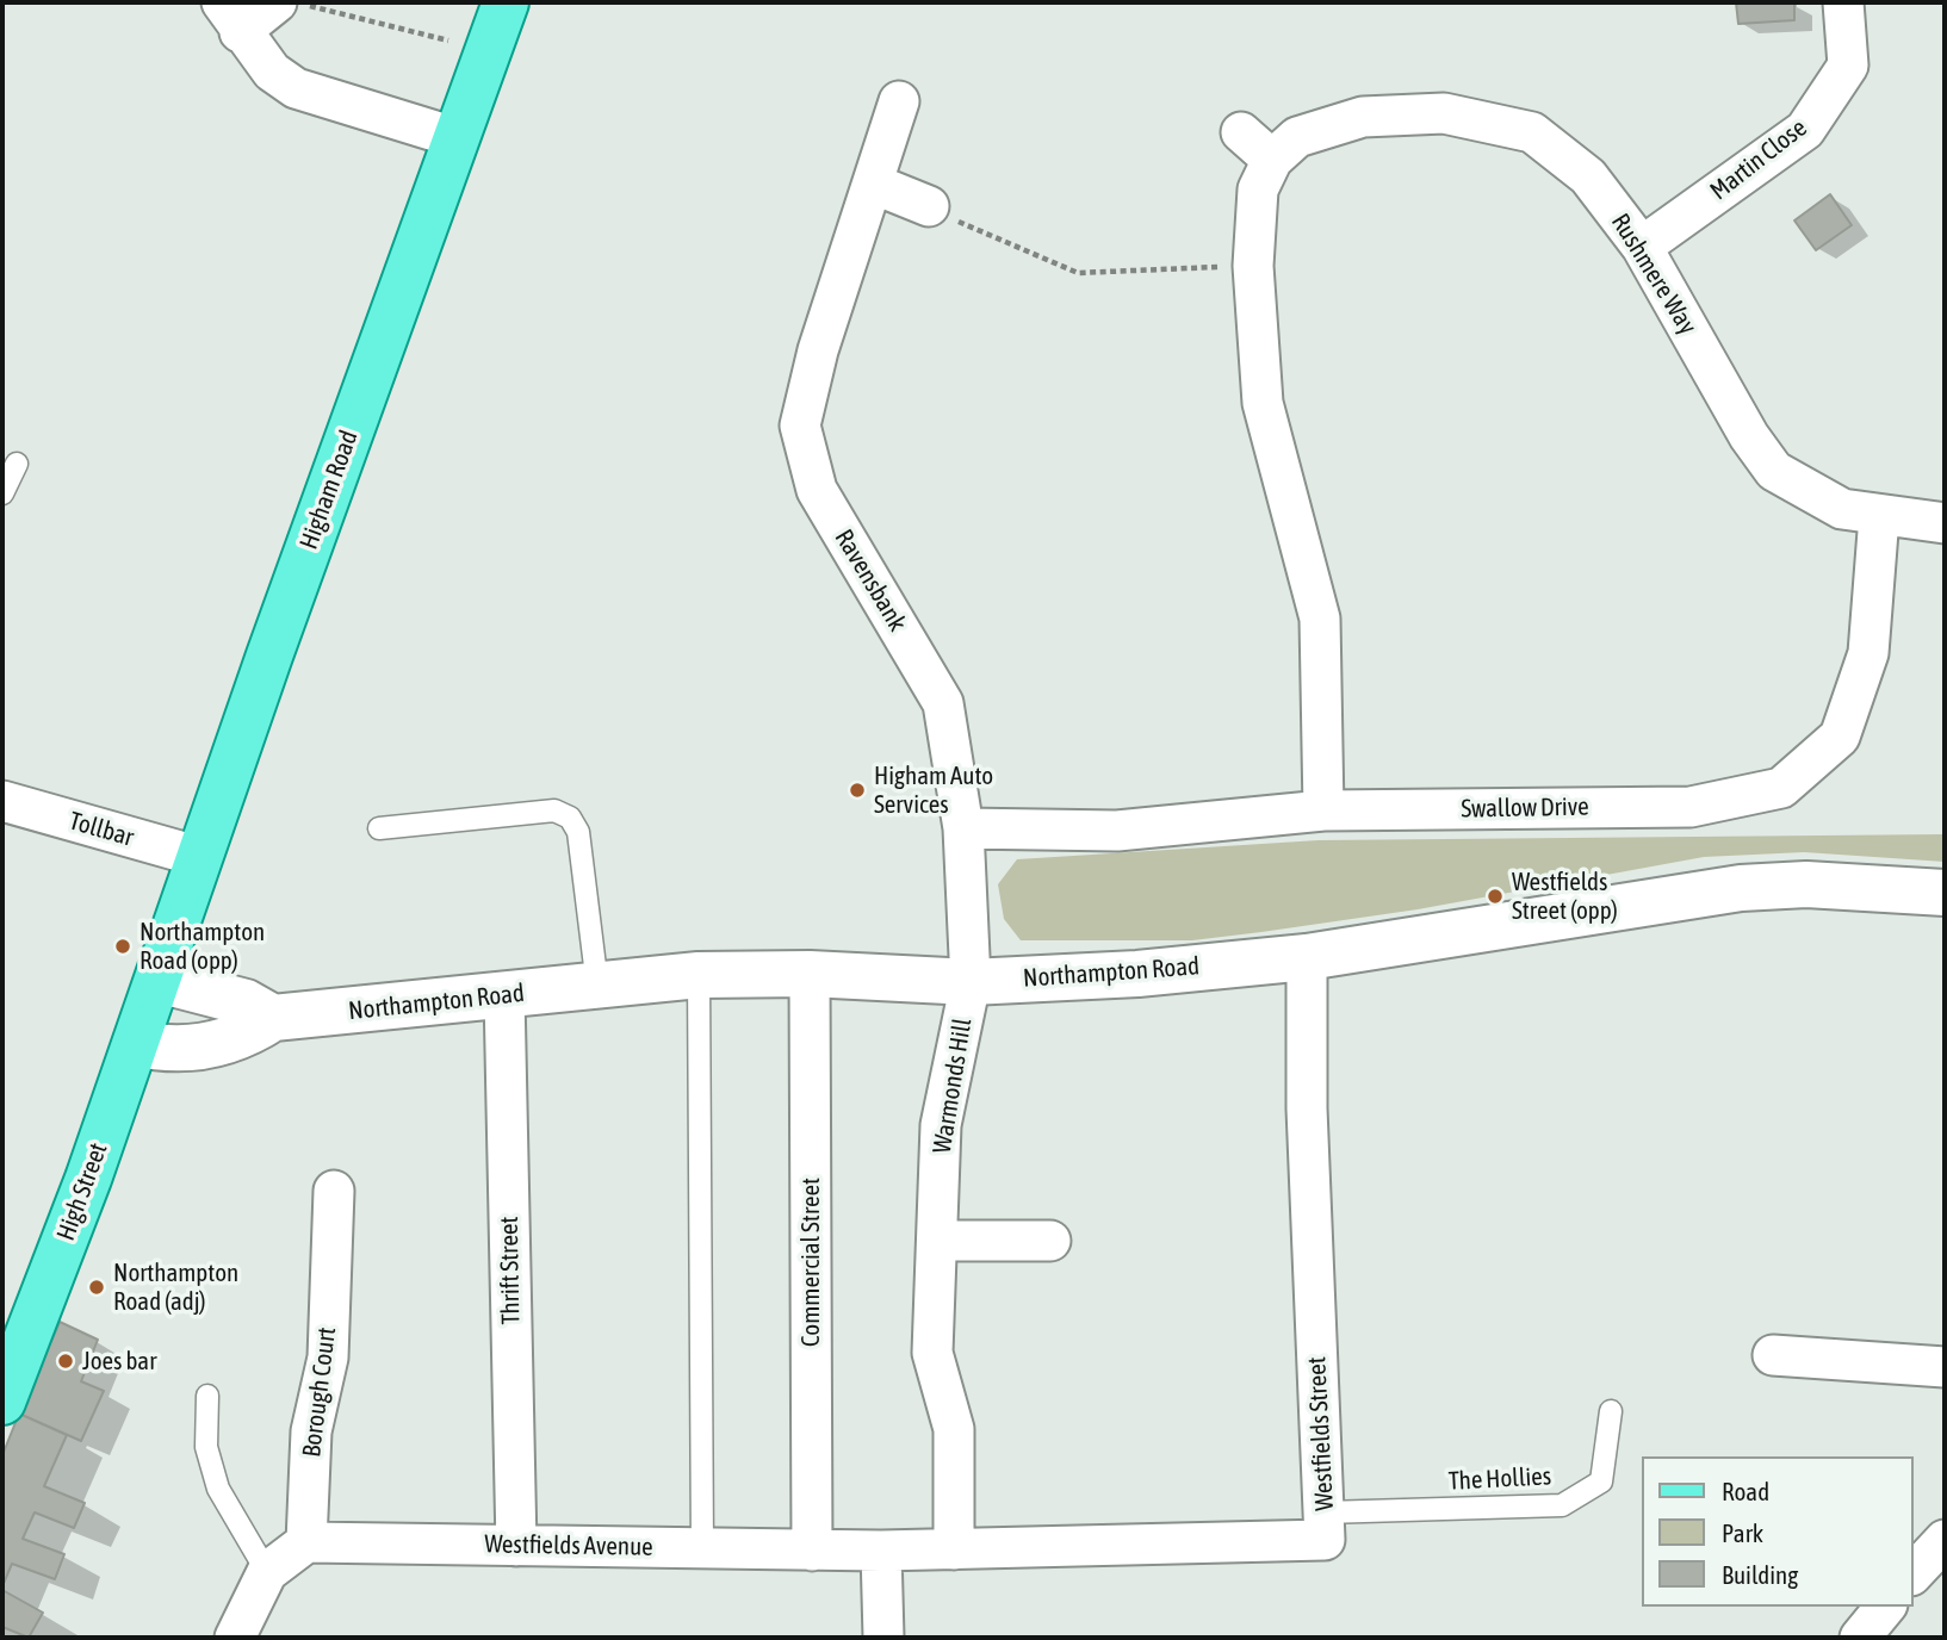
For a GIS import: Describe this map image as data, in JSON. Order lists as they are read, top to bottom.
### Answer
{
  "streets": {
    "main road": ["Higham Road", "Northampton Road", "High Street"],
    "street": [
      "Martin Close",
      "Rushmere Way",
      "Ravensbank",
      "Swallow Drive",
      "Tollbar",
      "Warmonds Hill",
      "Commercial Street",
      "Thrift Street",
      "Borough Court",
      "Westfields Street",
      "Westfields Avenue"
    ],
    "lane": ["The Hollies"]
  },
  "crossings": [
    ["Martin Close", "Rushmere Way"],
    ["Rushmere Way", "Swallow Drive"],
    ["Higham Road", "Tollbar"],
    ["Higham Road", "High Street"],
    ["Ravensbank", "Swallow Drive"],
    ["Ravensbank", "Northampton Road"],
    ["Ravensbank", "Warmonds Hill"],
    ["Northampton Road", "Warmonds Hill"],
    ["Northampton Road", "Commercial Street"],
    ["Northampton Road", "Thrift Street"],
    ["Northampton Road", "Westfields Street"],
    ["Warmonds Hill", "Westfields Street"],
    ["Warmonds Hill", "Westfields Avenue"],
    ["Commercial Street", "Westfields Avenue"],
    ["Thrift Street", "Westfields Avenue"],
    ["Borough Court", "Westfields Avenue"],
    ["Westfields Street", "The Hollies"],
    ["Westfields Street", "Westfields Avenue"]
  ],
  "places": [
    "Higham Auto Services",
    "Westfields Street (opp)",
    "Northampton Road (opp)",
    "Northampton Road (adj)",
    "Joes bar"
  ],
  "legend": ["Road", "Park", "Building"]
}
